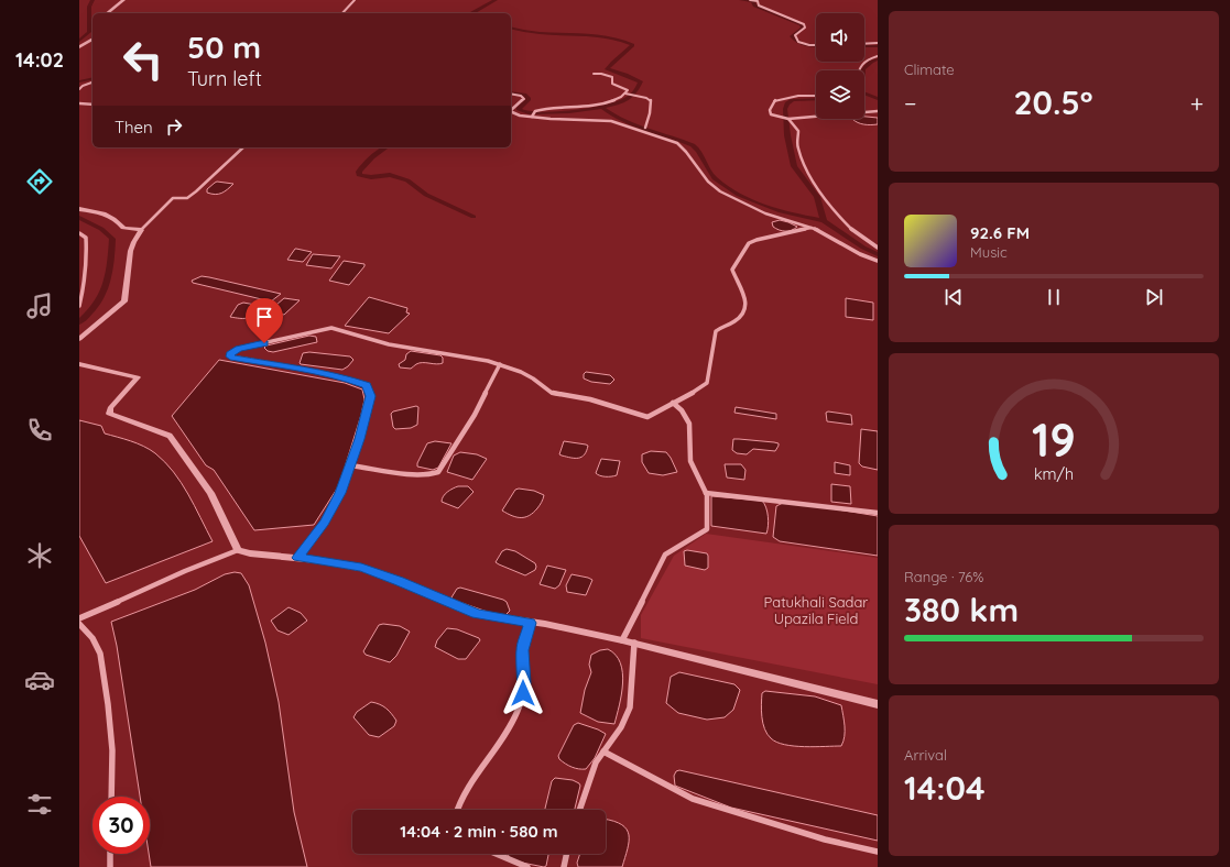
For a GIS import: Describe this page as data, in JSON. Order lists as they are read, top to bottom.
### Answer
{
  "parks": ["Patukhali Sadar Upazila Field"],
  "page": {
    "tabs": "14:02",
    "tile": [
      "Climate",
      ["Range · 76%", "380 km"],
      ["Arrival", "14:04"]
    ],
    "turn": ["50 m", "Turn left"],
    "heat": ["−", "20.5°", "+"],
    "then": "Then",
    "song": ["92.6 FM", "Music"],
    "limit": "30",
    "trip": "14:04 · 2 min · 580 m",
    "gauge": ["19", "km/h"]
  }
}
